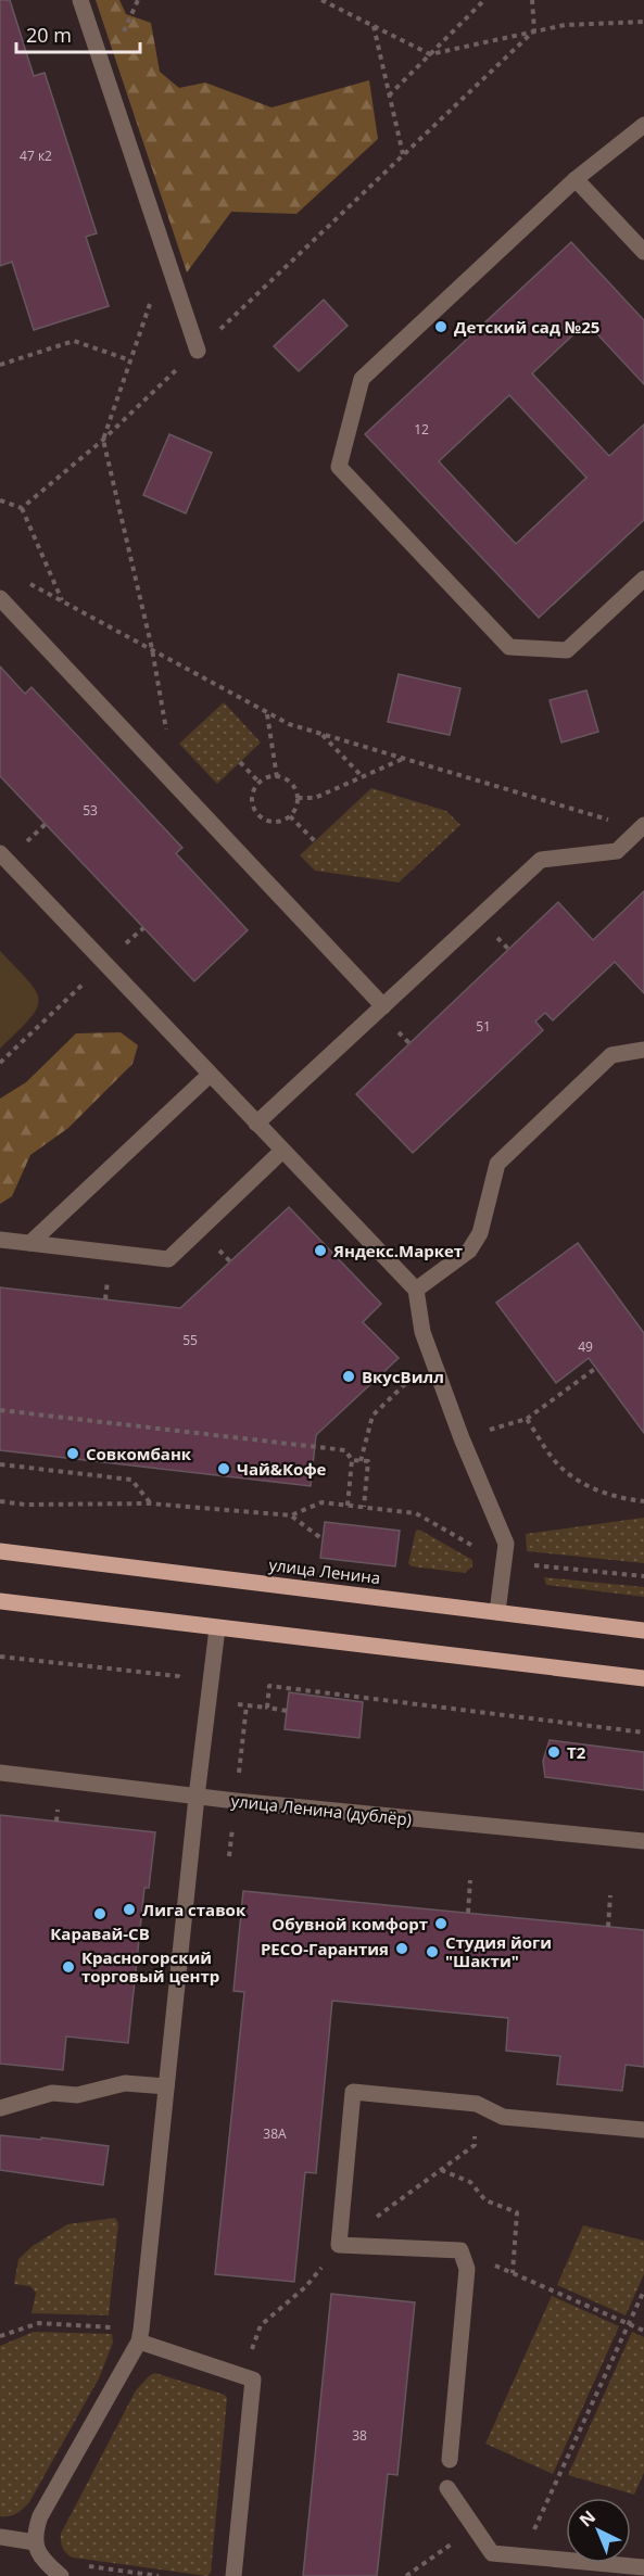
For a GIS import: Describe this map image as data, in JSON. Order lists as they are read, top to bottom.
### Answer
{
  "streets": {
    "main road": ["улица Ленина"],
    "street": ["улица Ленина (дублёр)"]
  },
  "places": [
    "Детский сад №25",
    "Яндекс.Маркет",
    "ВкусВилл",
    "Совкомбанк",
    "Чай&Кофе",
    "T2",
    "Лига ставок",
    "Каравай-СВ",
    "Обувной комфорт",
    "РЕСО-Гарантия",
    "Студия йоги \"Шакти\"",
    "Красногорский торговый центр"
  ],
  "house_numbers": [
    "47 к2",
    "12",
    "53",
    "51",
    "55",
    "49",
    "38А",
    "38"
  ],
  "scale_bar": "20 m",
  "north": "top left"
}
